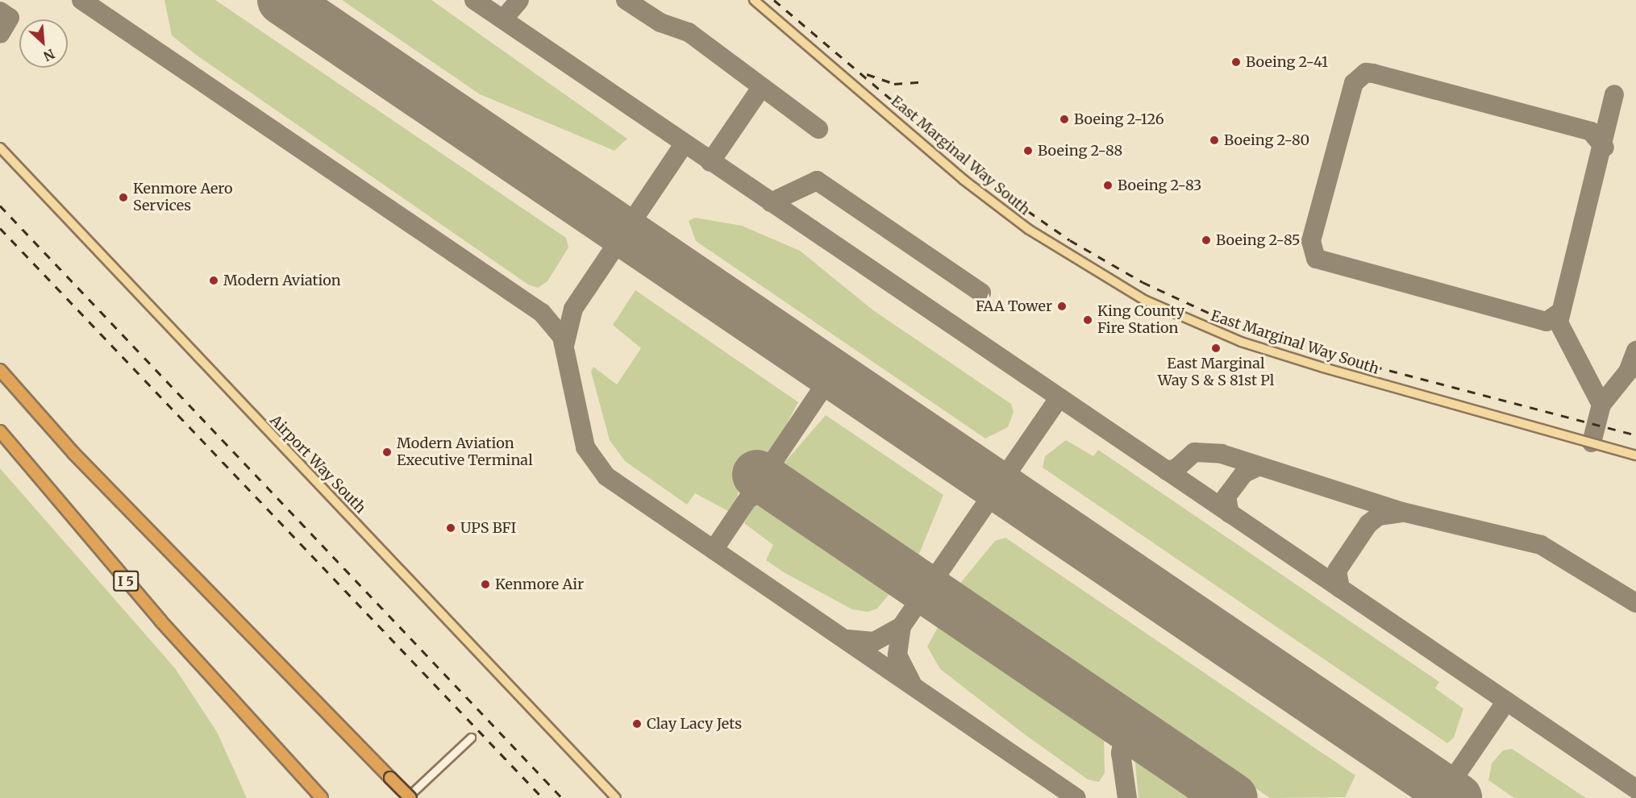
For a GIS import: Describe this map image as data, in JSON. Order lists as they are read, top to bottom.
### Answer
{
  "streets": {
    "highway": ["I 5"],
    "main road": ["East Marginal Way South", "Airport Way South"]
  },
  "places": [
    "Boeing 2-41",
    "Boeing 2-126",
    "Boeing 2-80",
    "Boeing 2-88",
    "Boeing 2-83",
    "Kenmore Aero Services",
    "Boeing 2-85",
    "Modern Aviation",
    "FAA Tower",
    "King County Fire Station",
    "East Marginal Way S & S 81st Pl",
    "Modern Aviation Executive Terminal",
    "UPS BFI",
    "Kenmore Air",
    "Clay Lacy Jets"
  ],
  "north": "bottom right"
}
